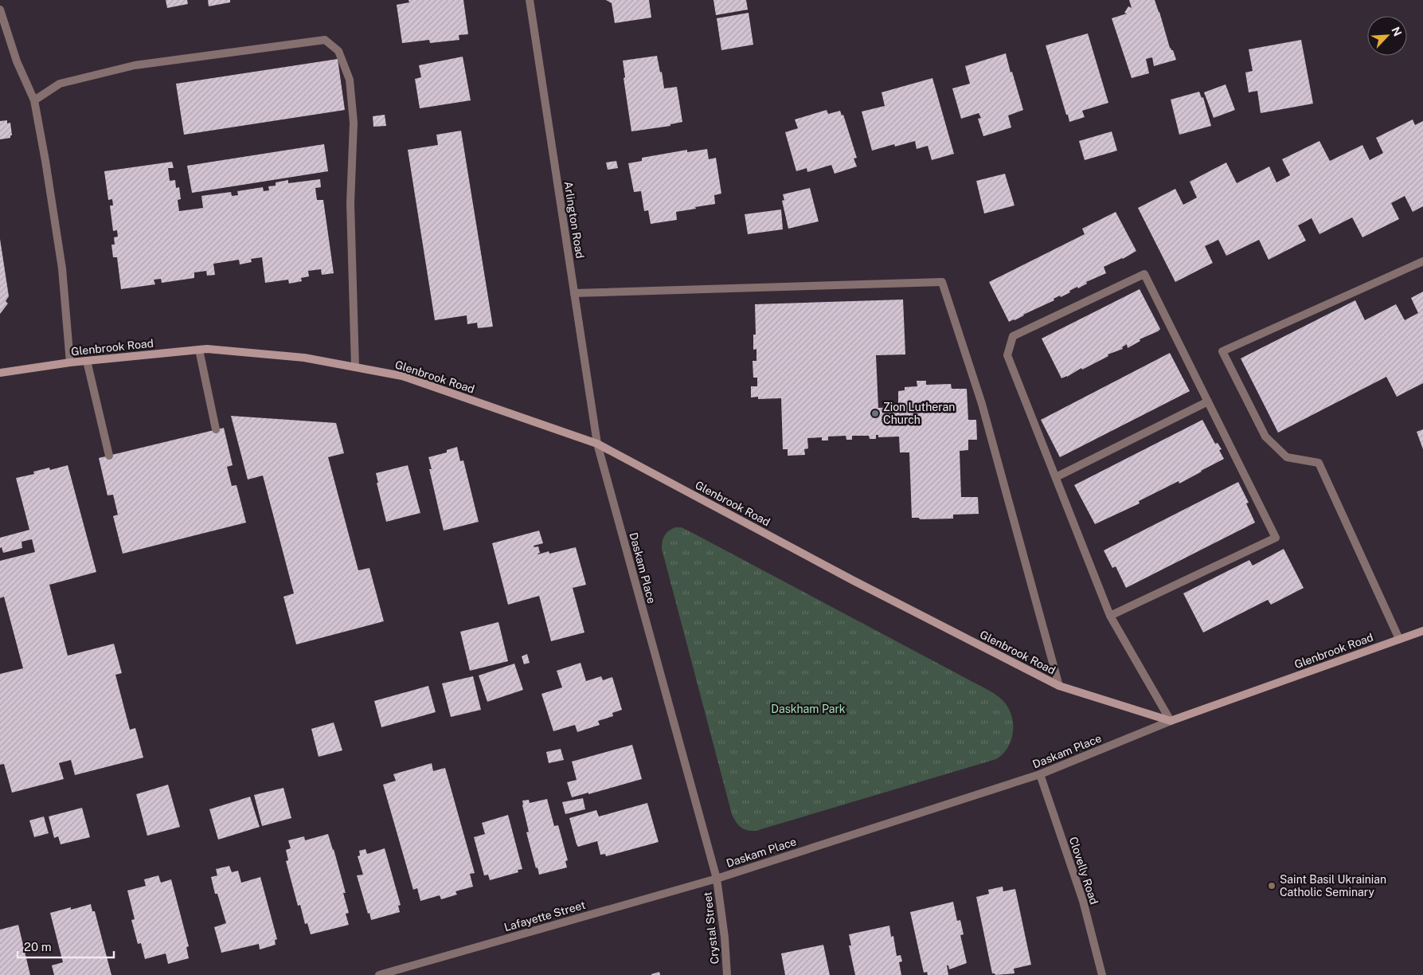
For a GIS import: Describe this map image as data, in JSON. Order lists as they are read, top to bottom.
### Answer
{
  "streets": {
    "main road": ["Glenbrook Road"],
    "street": [
      "Arlington Road",
      "Daskam Place",
      "Clovelly Road",
      "Lafayette Street",
      "Crystal Street"
    ]
  },
  "crossings": [
    ["Arlington Road", "Glenbrook Road"],
    ["Arlington Road", "Daskam Place"],
    ["Glenbrook Road", "Daskam Place"],
    ["Daskam Place", "Clovelly Road"],
    ["Daskam Place", "Lafayette Street"],
    ["Daskam Place", "Crystal Street"],
    ["Lafayette Street", "Crystal Street"]
  ],
  "parks": ["Daskham Park"],
  "places": ["Zion Lutheran Church", "Saint Basil Ukrainian Catholic Seminary"],
  "scale_bar": "20 m",
  "north": "top right"
}
